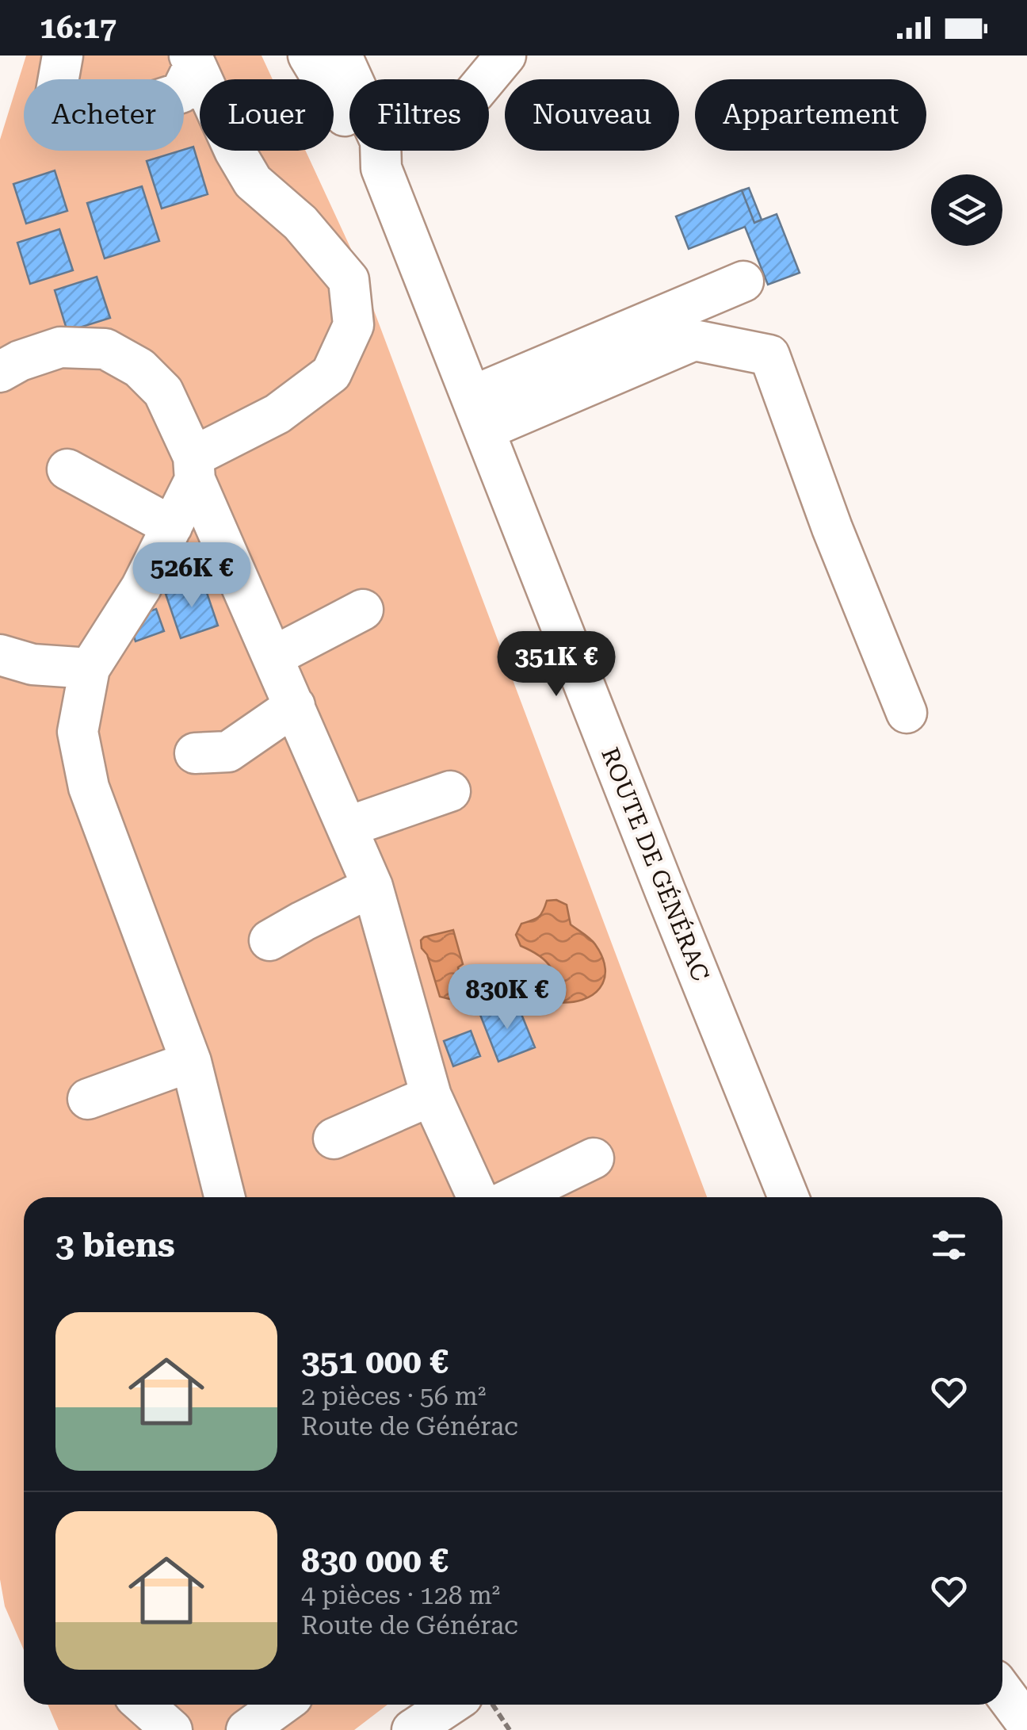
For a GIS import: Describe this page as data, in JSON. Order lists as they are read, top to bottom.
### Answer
{
  "streets": {
    "street": ["ROUTE DE GÉNÉRAC"]
  },
  "page": {
    "status": "16:17",
    "chip": [
      "Acheter",
      "Louer",
      "Filtres",
      "Nouveau",
      "Appartement"
    ],
    "price": ["526K €", "351K €", "830K €"],
    "heading": "3 biens",
    "list": [
      {
        "name": "351 000 €",
        "note": "2 pièces · 56 m² · Route de Générac"
      },
      {
        "name": "830 000 €",
        "note": "4 pièces · 128 m² · Route de Générac"
      }
    ]
  }
}
